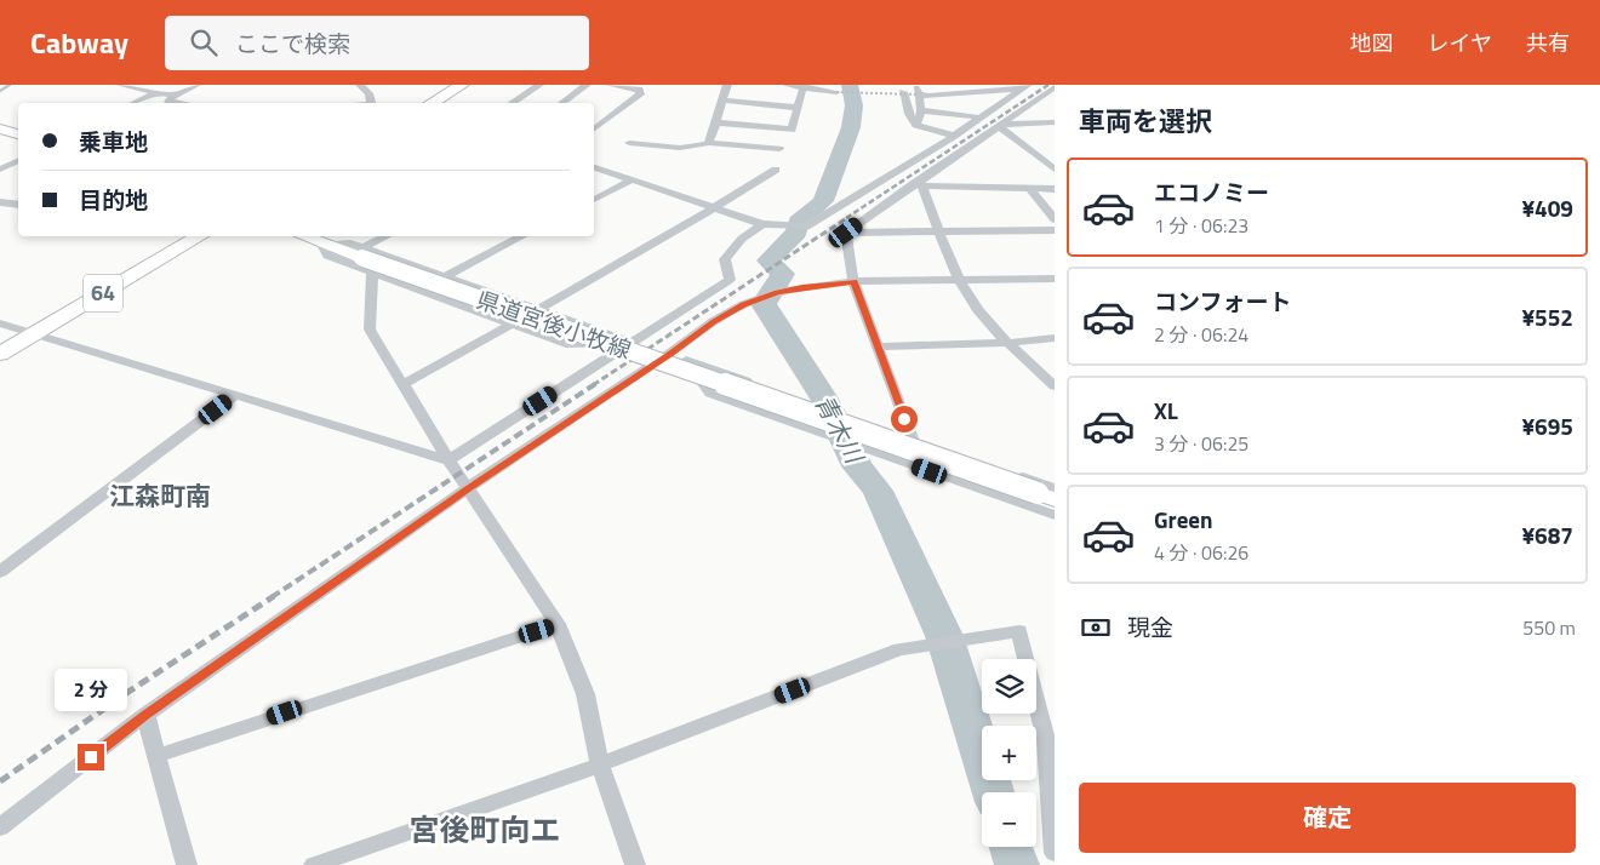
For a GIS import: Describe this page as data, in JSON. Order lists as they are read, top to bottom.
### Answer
{
  "streets": {
    "main road": ["64", "県道宮後小牧線"]
  },
  "districts": ["江森町南", "宮後町向エ"],
  "water": ["青木川"],
  "page": {
    "header": "Cabway",
    "search": "ここで検索",
    "nav": ["地図", "レイヤ", "共有"],
    "heading": "車両を選択",
    "banner": ["乗車地", "目的地"],
    "list": [
      {
        "name": "エコノミー",
        "note": "1 分 · 06:23",
        "value": "¥409"
      },
      {
        "name": "コンフォート",
        "note": "2 分 · 06:24",
        "value": "¥552"
      },
      {
        "name": "XL",
        "note": "3 分 · 06:25",
        "value": "¥695"
      },
      {
        "name": "Green",
        "note": "4 分 · 06:26",
        "value": "¥687"
      }
    ],
    "pay": ["現金", "550 m"],
    "map_buttons": ["+", "−"],
    "bubble": "2 分",
    "buttons": "確定"
  }
}
